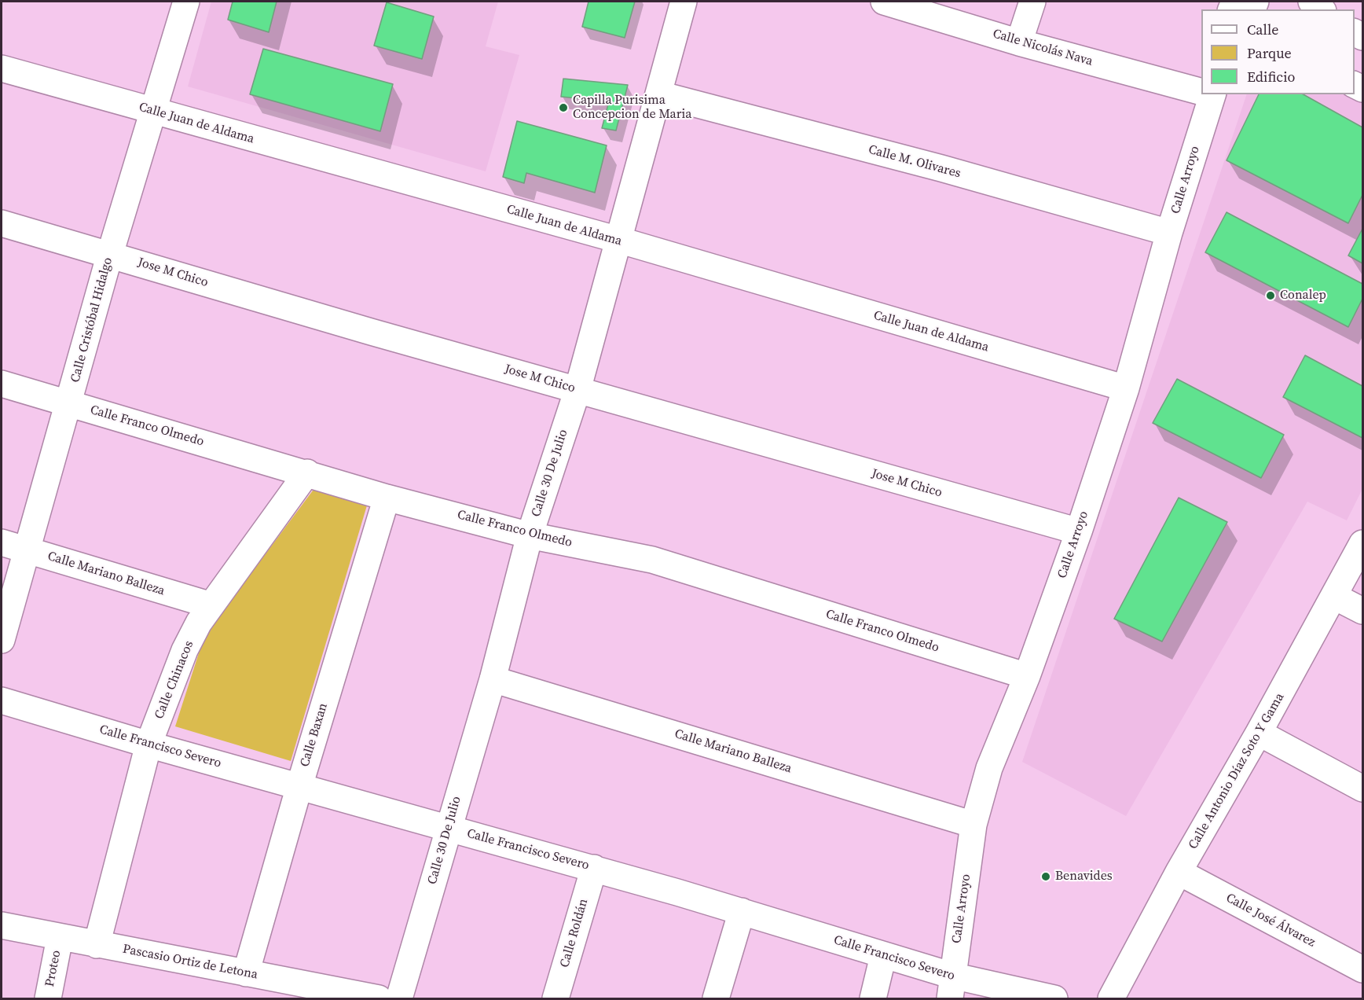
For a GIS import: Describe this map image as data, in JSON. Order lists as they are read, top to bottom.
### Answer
{
  "streets": {
    "street": [
      "Calle Nicolás Nava",
      "Calle Juan de Aldama",
      "Calle M. Olivares",
      "Calle Arroyo",
      "Jose M Chico",
      "Calle Cristóbal Hidalgo",
      "Calle Franco Olmedo",
      "Calle 30 De Julio",
      "Calle Mariano Balleza",
      "Calle Chinacos",
      "Calle Baxan",
      "Calle Francisco Severo",
      "Calle Antonio Díaz Soto Y Gama",
      "Calle José Álvarez",
      "Calle Roldán",
      "Pascasio Ortiz de Letona",
      "Proteo"
    ]
  },
  "crossings": [
    ["Calle Juan de Aldama", "Calle Arroyo"],
    ["Calle Juan de Aldama", "Calle Cristóbal Hidalgo"],
    ["Calle Juan de Aldama", "Calle 30 De Julio"],
    ["Calle M. Olivares", "Calle Arroyo"],
    ["Calle M. Olivares", "Calle 30 De Julio"],
    ["Calle Arroyo", "Jose M Chico"],
    ["Calle Arroyo", "Calle Franco Olmedo"],
    ["Calle Arroyo", "Calle Mariano Balleza"],
    ["Calle Arroyo", "Calle Francisco Severo"],
    ["Jose M Chico", "Calle Cristóbal Hidalgo"],
    ["Jose M Chico", "Calle 30 De Julio"],
    ["Calle Cristóbal Hidalgo", "Calle Franco Olmedo"],
    ["Calle Cristóbal Hidalgo", "Calle Mariano Balleza"],
    ["Calle Franco Olmedo", "Calle 30 De Julio"],
    ["Calle Franco Olmedo", "Calle Chinacos"],
    ["Calle Franco Olmedo", "Calle Baxan"],
    ["Calle 30 De Julio", "Calle Mariano Balleza"],
    ["Calle 30 De Julio", "Calle Francisco Severo"],
    ["Calle Mariano Balleza", "Calle Chinacos"],
    ["Calle Chinacos", "Calle Francisco Severo"],
    ["Calle Chinacos", "Pascasio Ortiz de Letona"],
    ["Calle Baxan", "Calle Francisco Severo"],
    ["Calle Baxan", "Pascasio Ortiz de Letona"],
    ["Calle Francisco Severo", "Calle Roldán"],
    ["Calle Antonio Díaz Soto Y Gama", "Calle José Álvarez"],
    ["Pascasio Ortiz de Letona", "Proteo"]
  ],
  "places": ["Capilla Purisima Concepcion de Maria", "Conalep", "Benavides"],
  "legend": ["Calle", "Parque", "Edificio"]
}
